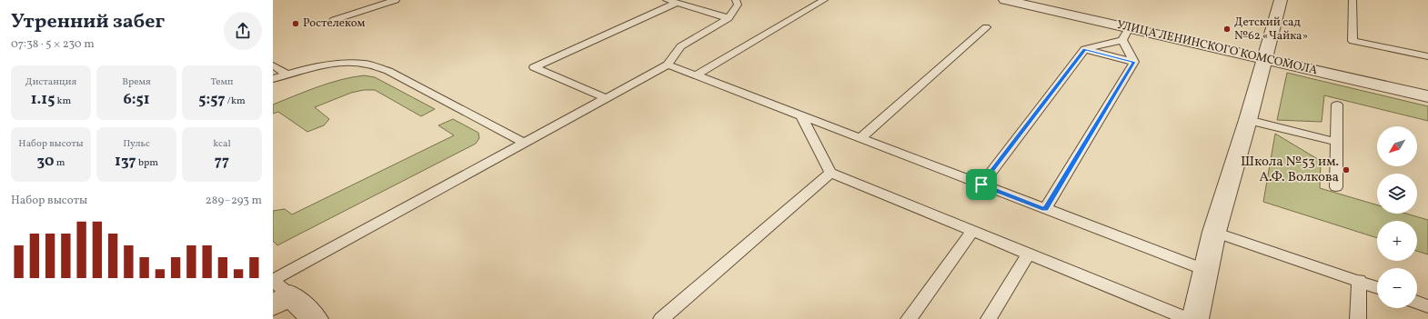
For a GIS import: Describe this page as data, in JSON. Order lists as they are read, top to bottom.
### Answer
{
  "streets": {
    "street": ["УЛИЦА ЛЕНИНСКОГО КОМСОМОЛА"]
  },
  "places": ["Ростелеком", "Детский сад №62 «Чайка»", "Школа №53 им. А.Ф. Волкова"],
  "north": "bottom left",
  "page": {
    "heading": ["Утренний забег", "07:38 · 5 × 230 m"],
    "stats": [
      ["Дистанция", "1.15 km"],
      ["Время", "6:51"],
      ["Темп", "5:57 /km"],
      ["Набор высоты", "30 m"],
      ["Пульс", "137 bpm"],
      ["kcal", "77"]
    ],
    "map_buttons": ["+", "−"],
    "chart": ["Набор высоты", "289–293 m"]
  }
}
